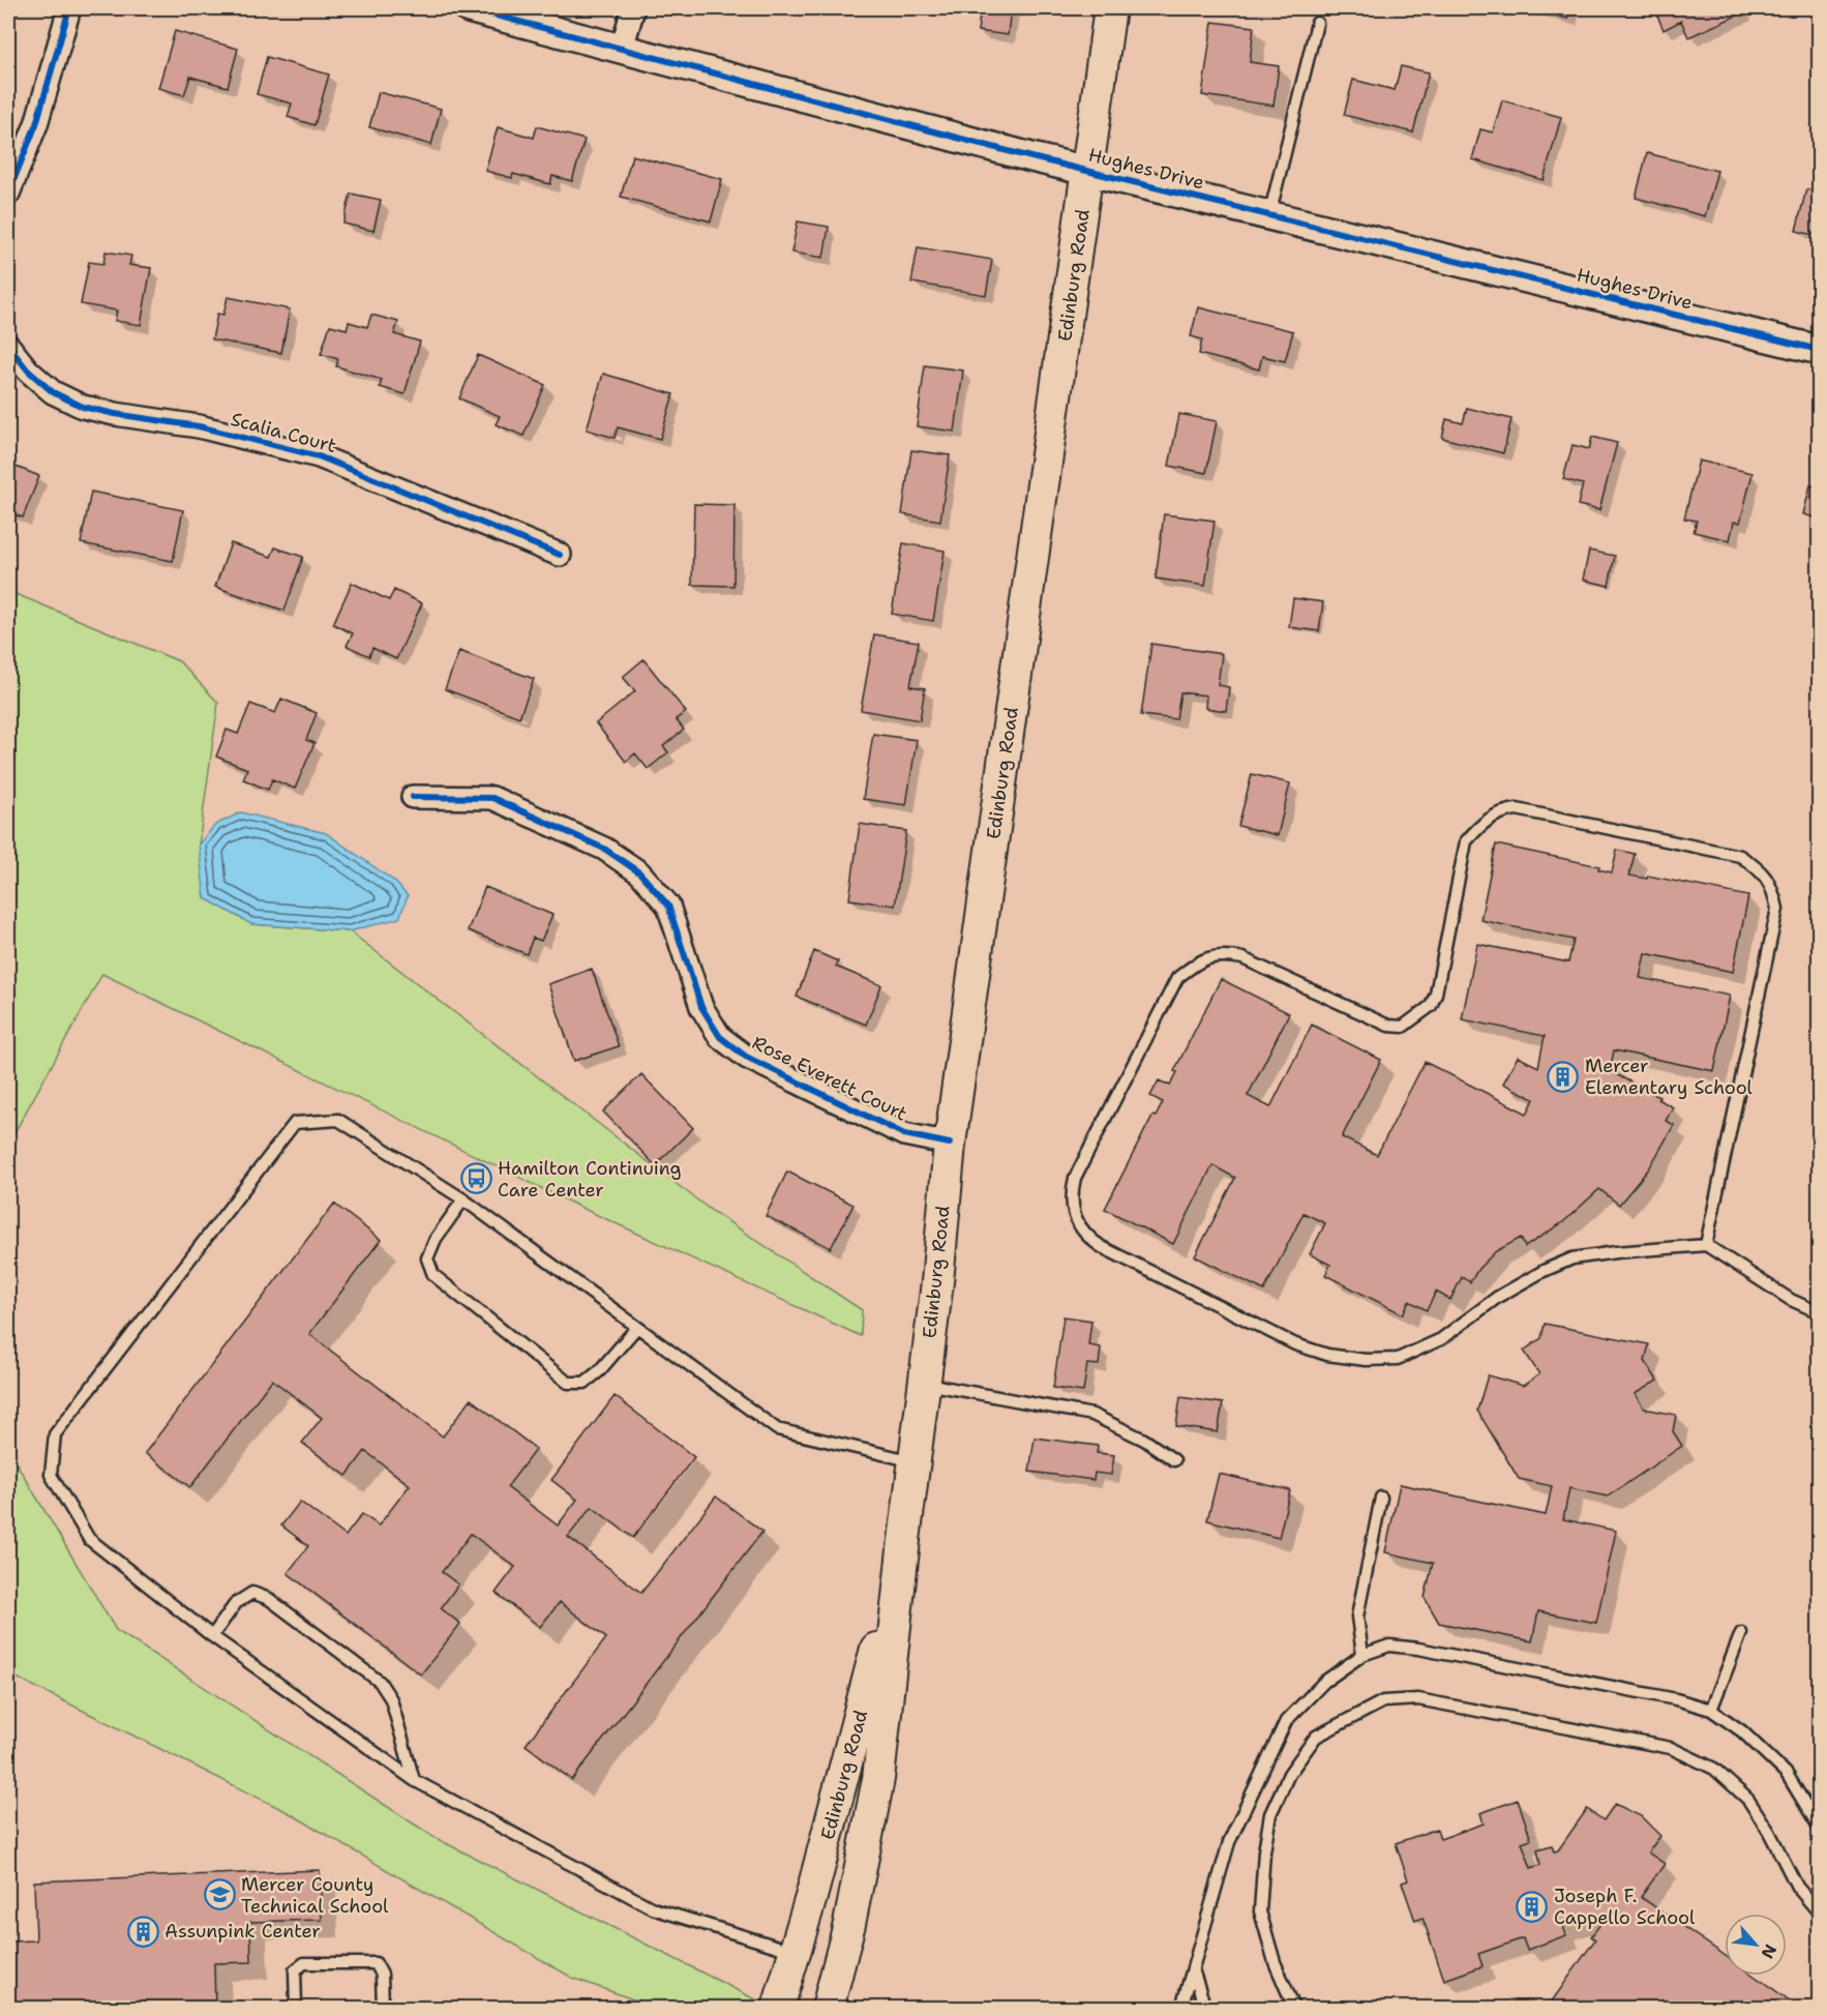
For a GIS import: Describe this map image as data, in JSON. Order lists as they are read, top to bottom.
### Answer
{
  "streets": {
    "main road": ["Edinburg Road"],
    "street": ["Hughes Drive", "Scalia Court", "Rose Everett Court"]
  },
  "crossings": [
    ["Hughes Drive", "Edinburg Road"],
    ["Edinburg Road", "Rose Everett Court"]
  ],
  "places": {
    "building": ["Mercer Elementary School", "Joseph F. Cappello School", "Assunpink Center"],
    "bus stop": ["Hamilton Continuing Care Center"],
    "school or university": ["Mercer County Technical School"]
  },
  "north": "bottom right"
}
